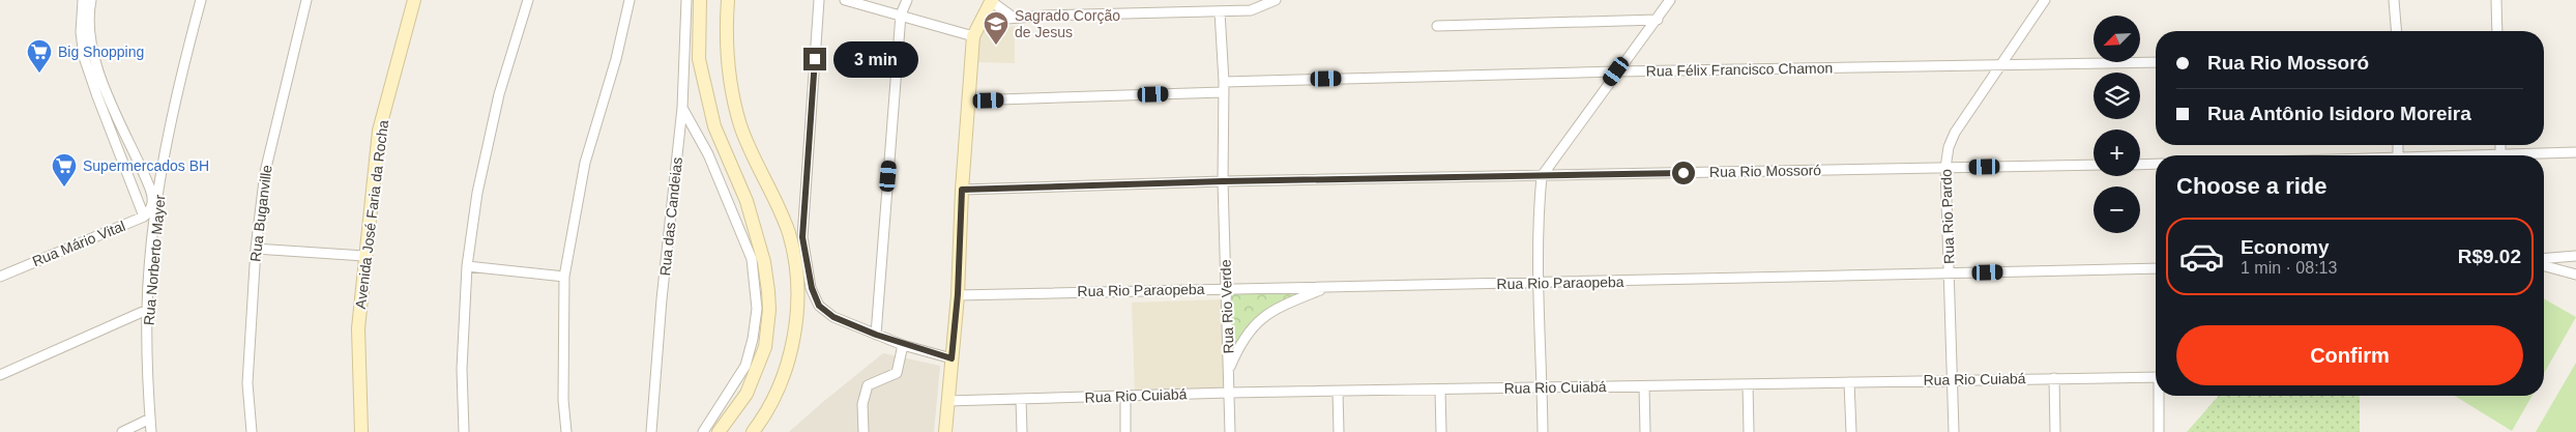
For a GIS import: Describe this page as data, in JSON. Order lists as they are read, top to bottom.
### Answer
{
  "streets": {
    "street": [
      "Rua Félix Francisco Chamon",
      "Rua Rio Mossoró",
      "Rua Buganville",
      "Avenida José Faria da Rocha",
      "Rua das Candeias",
      "Rua Rio Pardo",
      "Rua Mário Vital",
      "Rua Norberto Mayer",
      "Rua Rio Paraopeba",
      "Rua Rio Verde",
      "Rua Rio Cuiabá"
    ]
  },
  "crossings": [
    ["Rua Félix Francisco Chamon", "Rua Rio Pardo"],
    ["Rua Félix Francisco Chamon", "Rua Rio Verde"],
    ["Rua Rio Mossoró", "Rua Rio Pardo"],
    ["Rua Rio Mossoró", "Rua Rio Verde"],
    ["Rua Rio Pardo", "Rua Rio Paraopeba"],
    ["Rua Rio Pardo", "Rua Rio Cuiabá"],
    ["Rua Rio Paraopeba", "Rua Rio Verde"],
    ["Rua Rio Verde", "Rua Rio Cuiabá"]
  ],
  "places": {
    "school or university": ["Sagrado Corção de Jesus"],
    "supermarket": ["Big Shopping", "Supermercados BH"]
  },
  "north": "bottom left",
  "page": {
    "map_buttons": ["+", "−"],
    "banner": ["Rua Rio Mossoró", "Rua Antônio Isidoro Moreira"],
    "bubble": "3 min",
    "heading": "Choose a ride",
    "list": [
      {
        "name": "Economy",
        "note": "1 min · 08:13",
        "value": "R$9.02"
      }
    ],
    "buttons": "Confirm"
  }
}
